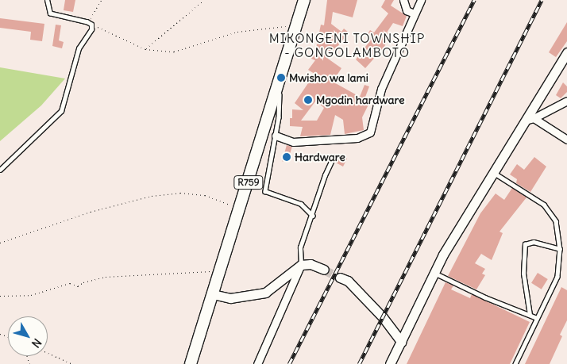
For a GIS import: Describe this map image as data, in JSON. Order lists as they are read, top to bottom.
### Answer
{
  "streets": {
    "main road": ["R759"]
  },
  "districts": ["MIKONGENI TOWNSHIP - GONGOLAMBOTO"],
  "places": ["Mwisho wa lami", "Mgodin hardware", "Hardware"],
  "north": "bottom right"
}
